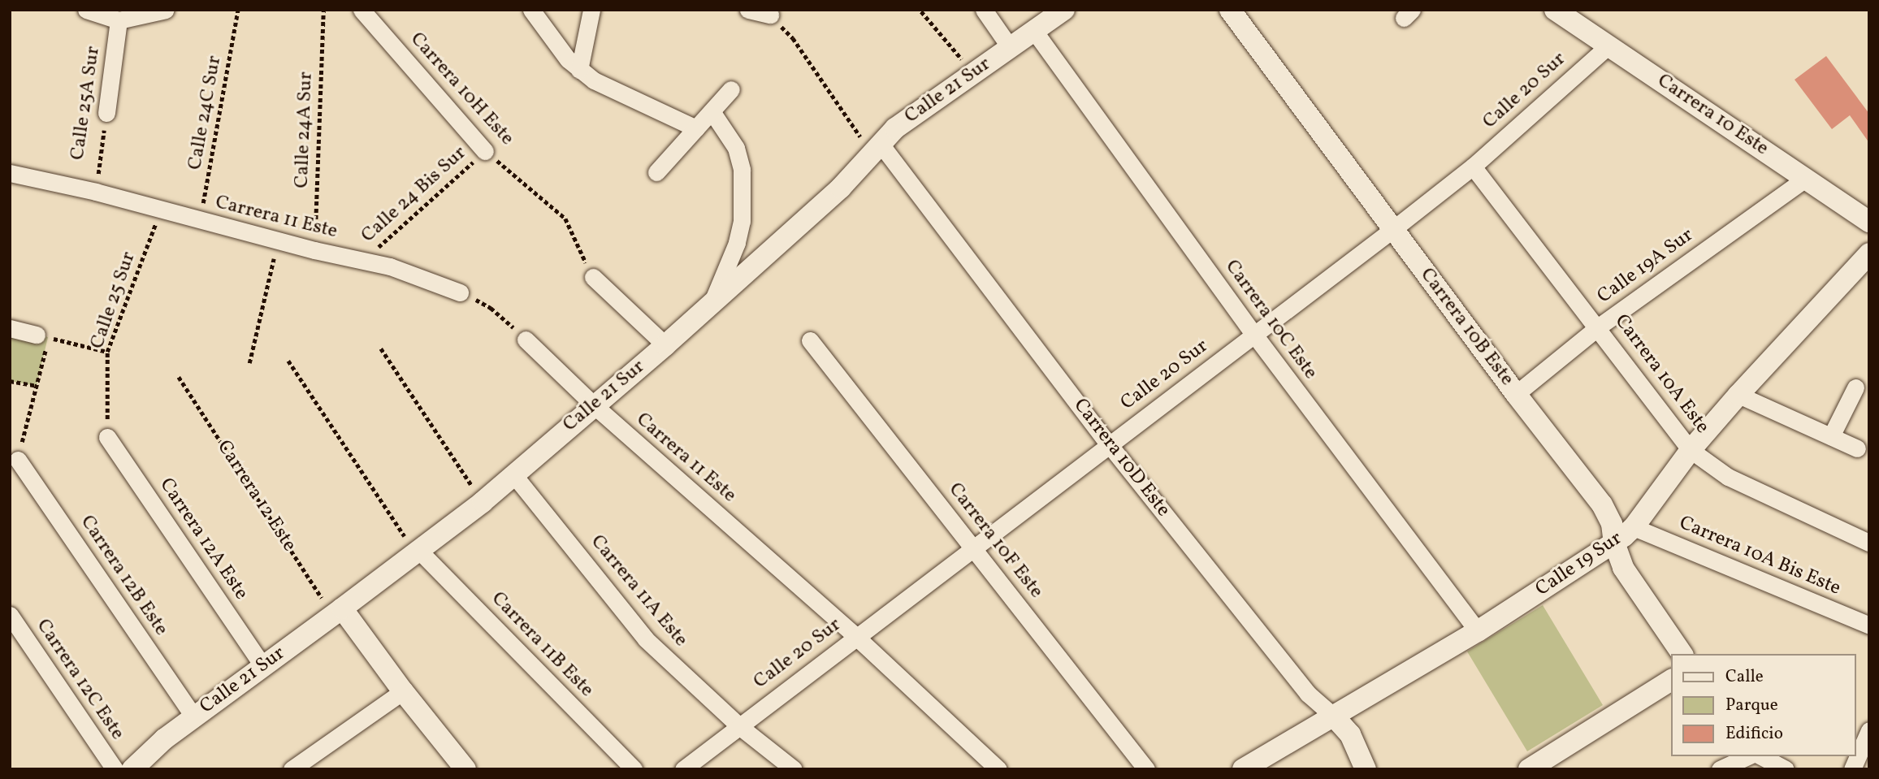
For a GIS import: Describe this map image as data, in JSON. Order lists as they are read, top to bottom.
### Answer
{
  "streets": {
    "street": [
      "Carrera 10H Este",
      "Calle 21 Sur",
      "Calle 20 Sur",
      "Calle 25A Sur",
      "Carrera 10 Este",
      "Carrera 11 Este",
      "Calle 19A Sur",
      "Carrera 10C Este",
      "Carrera 10B Este",
      "Carrera 10A Este",
      "Carrera 10D Este",
      "Carrera 12A Este",
      "Carrera 10F Este",
      "Carrera 10A Bis Este",
      "Calle 19 Sur",
      "Carrera 12B Este",
      "Carrera 11A Este",
      "Carrera 11B Este",
      "Carrera 12C Este"
    ],
    "path": [
      "Calle 24C Sur",
      "Calle 24A Sur",
      "Calle 24 Bis Sur",
      "Calle 25 Sur",
      "Carrera 12 Este"
    ]
  },
  "crossings": [
    ["Carrera 10H Este", "Calle 24 Bis Sur"],
    ["Calle 21 Sur", "Carrera 11 Este"],
    ["Calle 21 Sur", "Carrera 10C Este"],
    ["Calle 21 Sur", "Carrera 10D Este"],
    ["Calle 21 Sur", "Carrera 12 Este"],
    ["Calle 21 Sur", "Carrera 12A Este"],
    ["Calle 21 Sur", "Carrera 12B Este"],
    ["Calle 21 Sur", "Carrera 11A Este"],
    ["Calle 21 Sur", "Carrera 11B Este"],
    ["Calle 20 Sur", "Carrera 10 Este"],
    ["Calle 20 Sur", "Carrera 11 Este"],
    ["Calle 20 Sur", "Carrera 10C Este"],
    ["Calle 20 Sur", "Carrera 10B Este"],
    ["Calle 20 Sur", "Carrera 10A Este"],
    ["Calle 20 Sur", "Carrera 10D Este"],
    ["Calle 20 Sur", "Carrera 10F Este"],
    ["Calle 20 Sur", "Carrera 11A Este"],
    ["Calle 25A Sur", "Carrera 11 Este"],
    ["Calle 24C Sur", "Carrera 11 Este"],
    ["Carrera 10 Este", "Calle 19A Sur"],
    ["Calle 24A Sur", "Carrera 11 Este"],
    ["Calle 24 Bis Sur", "Carrera 11 Este"],
    ["Carrera 11 Este", "Calle 25 Sur"],
    ["Calle 19A Sur", "Carrera 10B Este"],
    ["Calle 19A Sur", "Carrera 10A Este"],
    ["Calle 25 Sur", "Carrera 12A Este"],
    ["Carrera 10C Este", "Calle 19 Sur"],
    ["Carrera 10B Este", "Calle 19 Sur"],
    ["Carrera 10A Este", "Calle 19 Sur"],
    ["Carrera 10D Este", "Calle 19 Sur"],
    ["Carrera 10A Bis Este", "Calle 19 Sur"]
  ],
  "legend": ["Calle", "Parque", "Edificio"]
}
